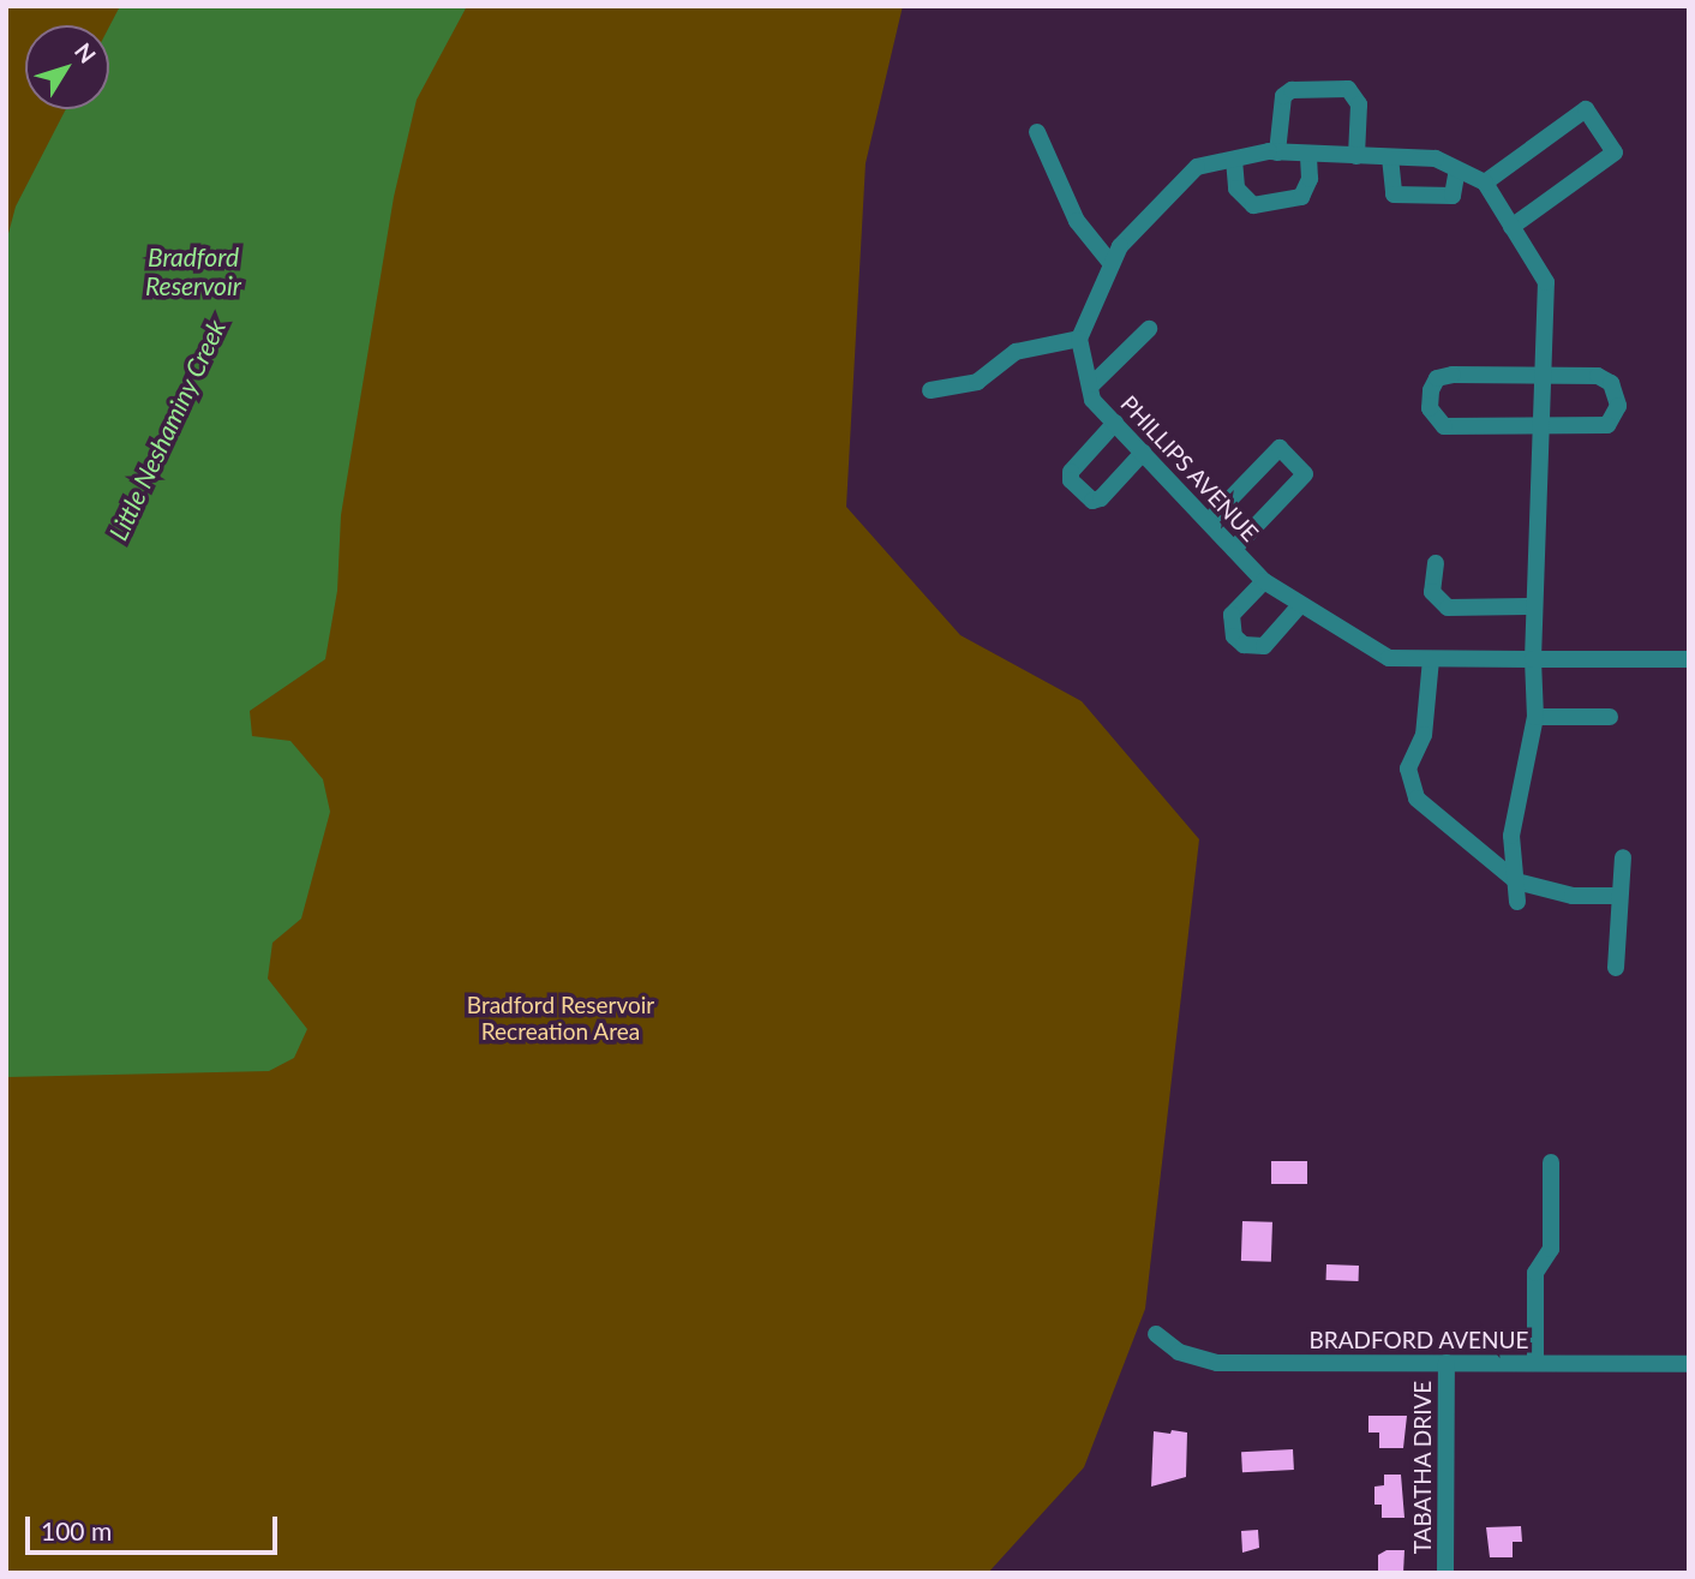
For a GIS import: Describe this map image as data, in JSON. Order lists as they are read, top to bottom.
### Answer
{
  "streets": {
    "street": ["PHILLIPS AVENUE", "BRADFORD AVENUE", "TABATHA DRIVE"]
  },
  "crossings": [
    ["BRADFORD AVENUE", "TABATHA DRIVE"]
  ],
  "water": ["Bradford Reservoir", "Little Neshaminy Creek"],
  "parks": ["Bradford Reservoir Recreation Area"],
  "scale_bar": "100 m",
  "north": "top right"
}
